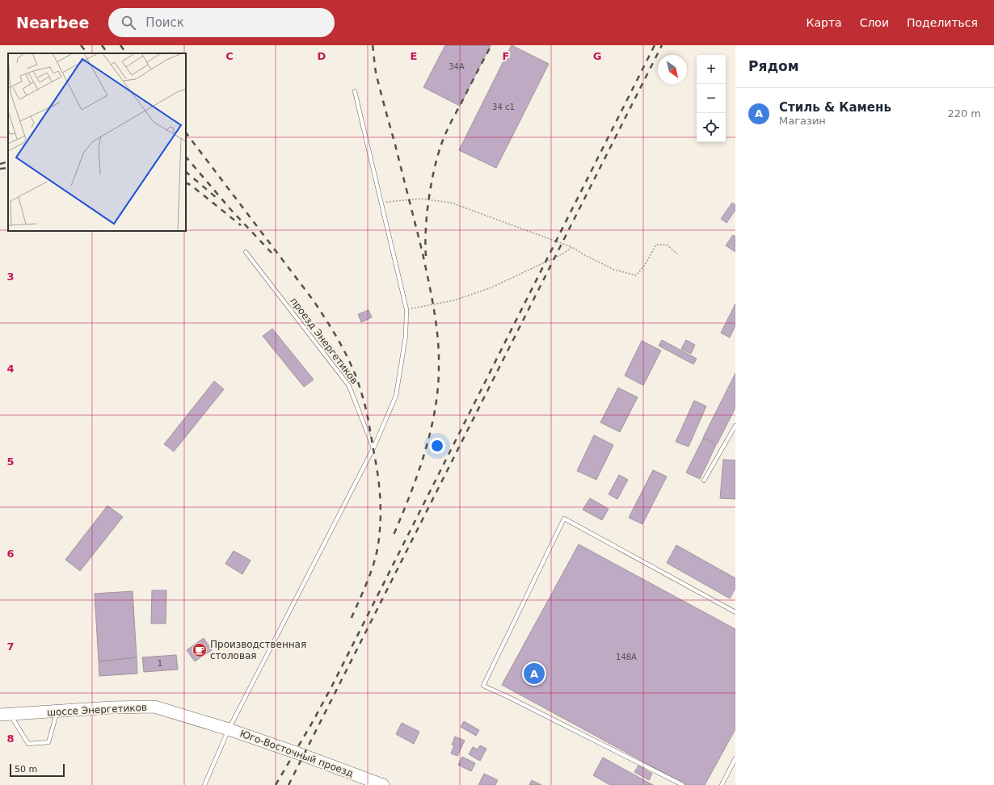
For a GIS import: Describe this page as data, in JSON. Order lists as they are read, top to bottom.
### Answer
{
  "streets": {
    "main road": ["шоссе Энергетиков", "Юго-Восточный проезд"],
    "lane": ["проезд Энергетиков"]
  },
  "crossings": [
    ["шоссе Энергетиков", "Юго-Восточный проезд"]
  ],
  "places": {
    "cafe": ["Производственная столовая"]
  },
  "house_numbers": [
    "34А",
    "34 с1",
    "148А",
    "1"
  ],
  "scale_bar": "50 m",
  "north": "bottom right",
  "page": {
    "header": "Nearbee",
    "search": "Поиск",
    "nav": ["Карта", "Слои", "Поделиться"],
    "heading": "Рядом",
    "map_buttons": ["+", "−"],
    "list": [
      {
        "mark": "A",
        "name": "Стиль & Камень",
        "note": "Магазин",
        "value": "220 m"
      }
    ],
    "pins": "A",
    "scale": "50 m"
  },
  "grid": {
    "columns": [
      "C",
      "D",
      "E",
      "F",
      "G"
    ],
    "rows": [
      "3",
      "4",
      "5",
      "6",
      "7",
      "8"
    ]
  }
}
